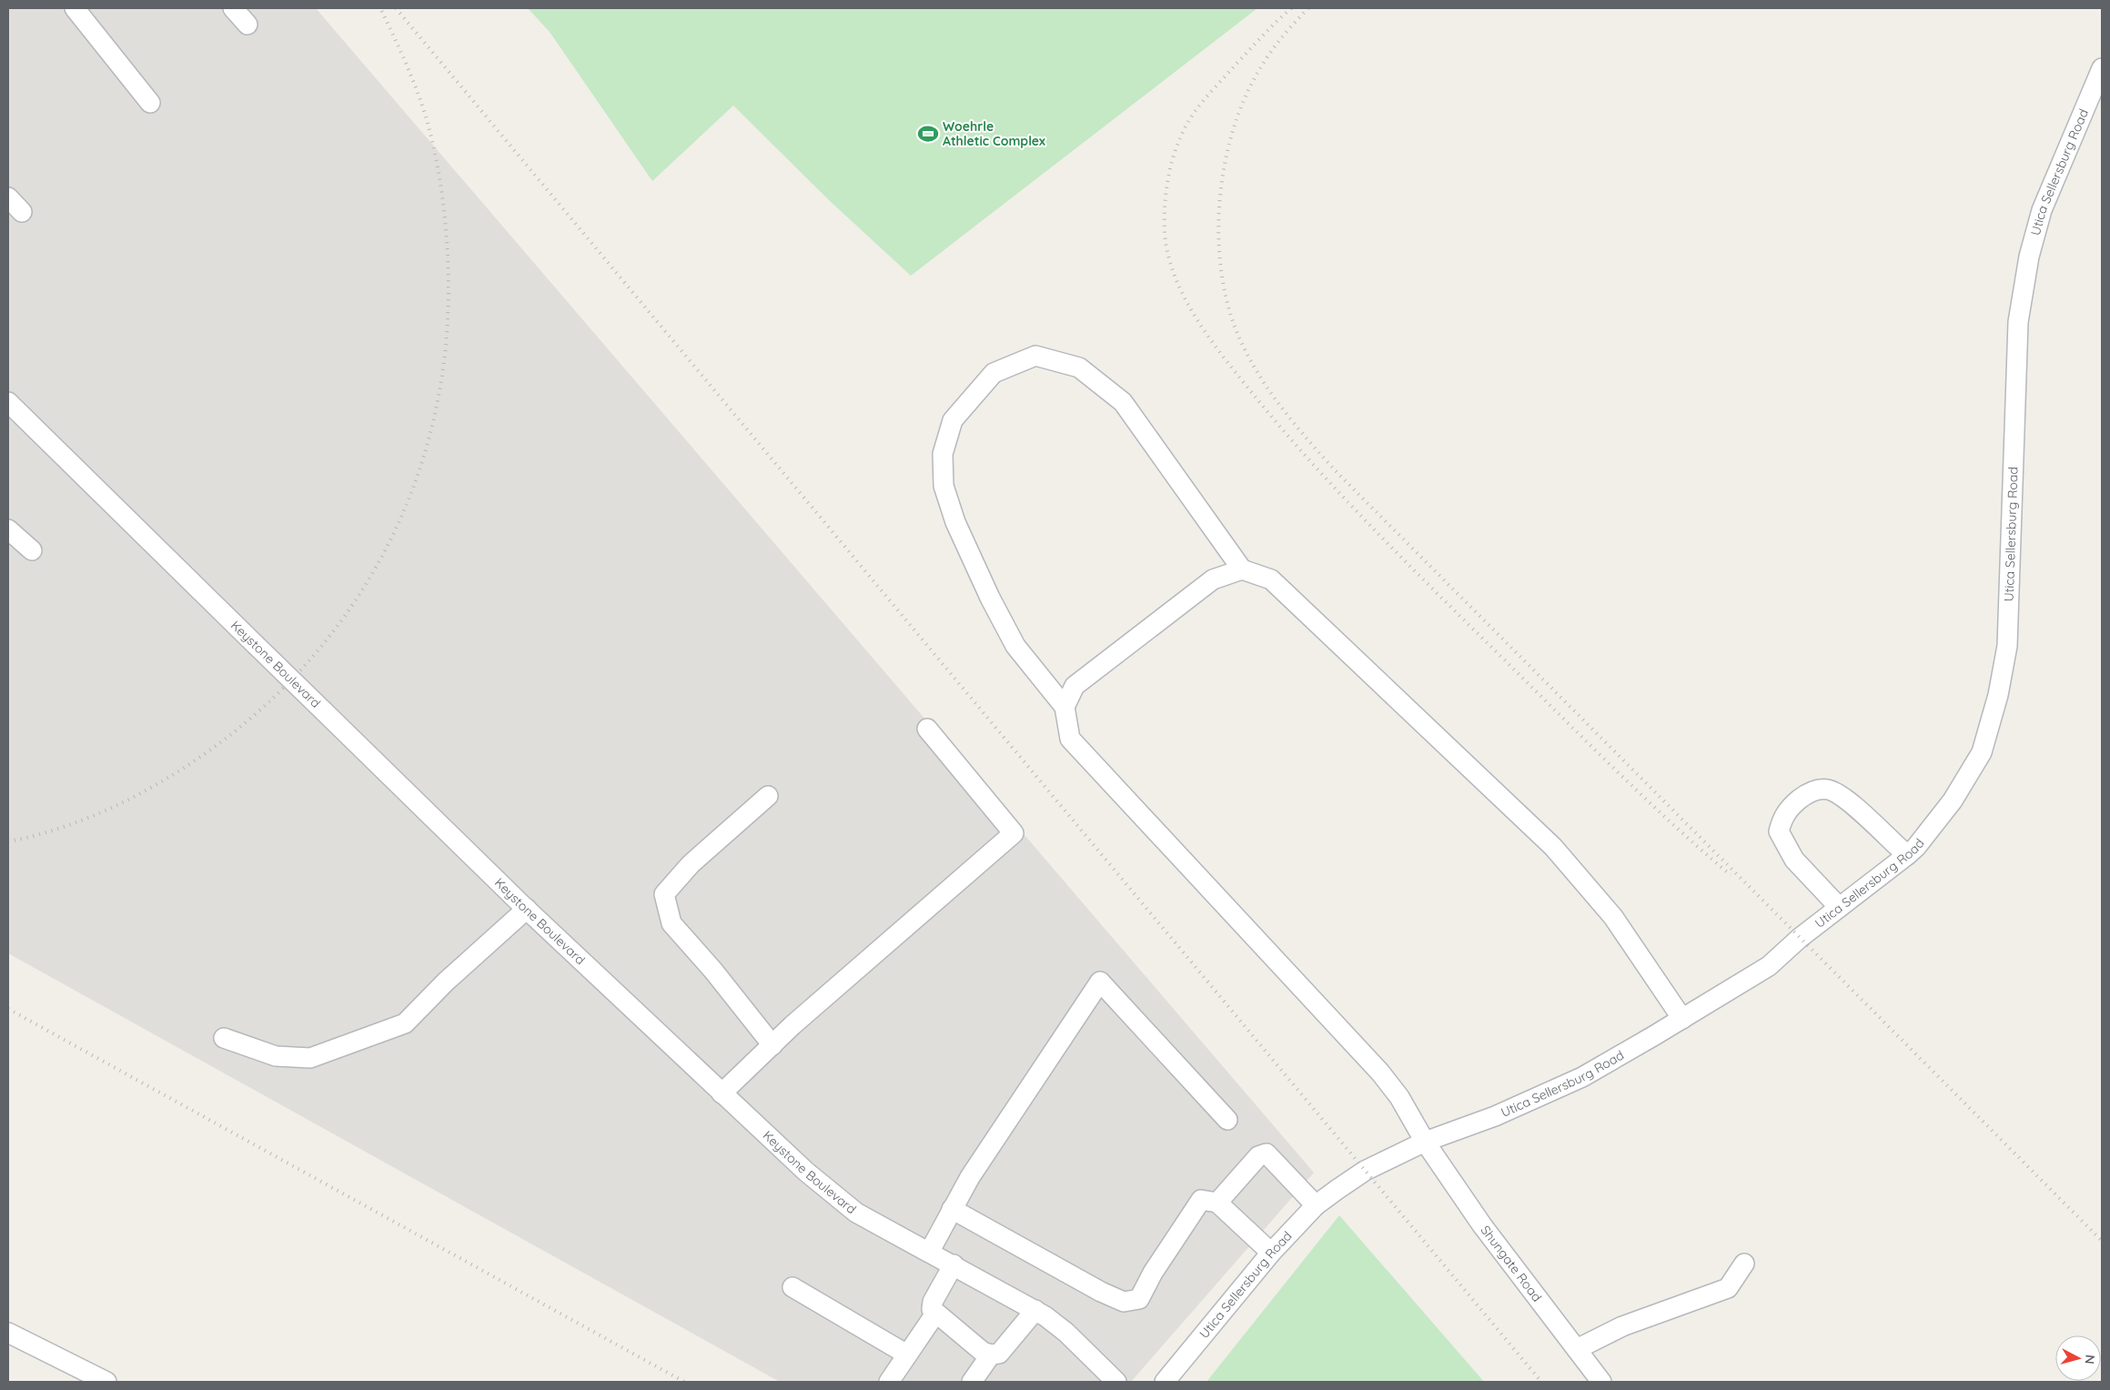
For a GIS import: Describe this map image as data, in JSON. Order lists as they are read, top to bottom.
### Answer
{
  "streets": {
    "street": ["Utica Sellersburg Road", "Keystone Boulevard", "Shungate Road"]
  },
  "crossings": [
    ["Utica Sellersburg Road", "Shungate Road"]
  ],
  "places": {
    "sports": ["Woehrle Athletic Complex"]
  },
  "north": "right"
}
